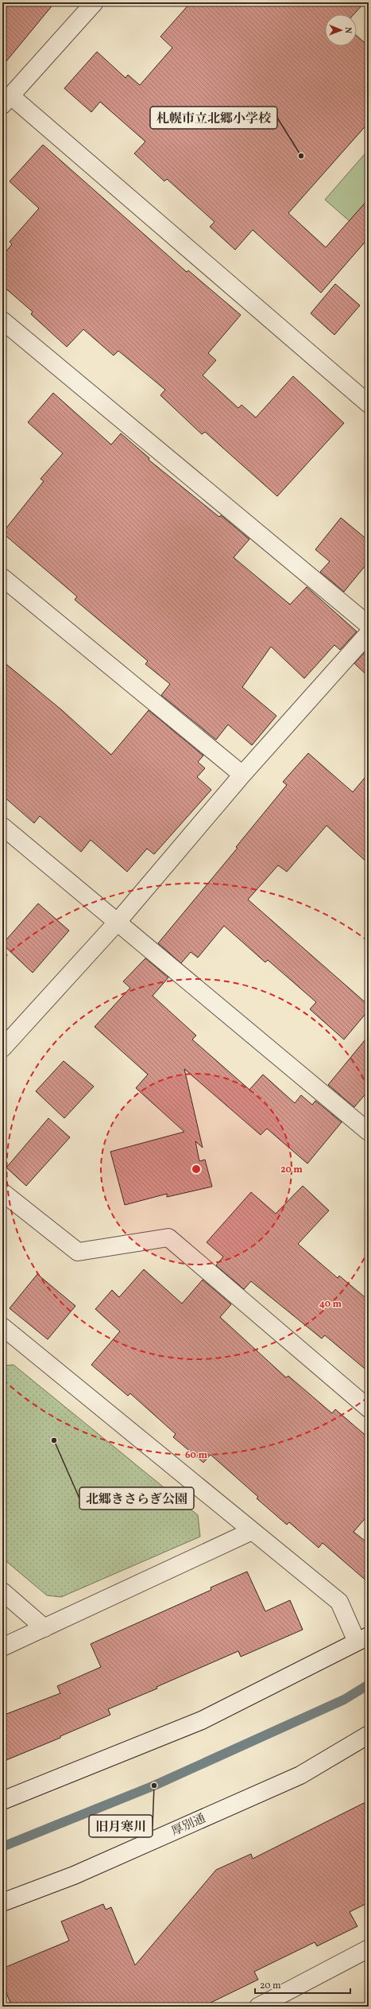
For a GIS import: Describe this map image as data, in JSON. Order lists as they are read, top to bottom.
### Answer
{
  "streets": {
    "street": ["厚別通"]
  },
  "places": ["札幌市立北郷小学校", "北郷きさらぎ公園", "旧月寒川"],
  "scale_bar": "20 m",
  "north": "right",
  "rings": ["20 m", "40 m", "60 m"]
}
